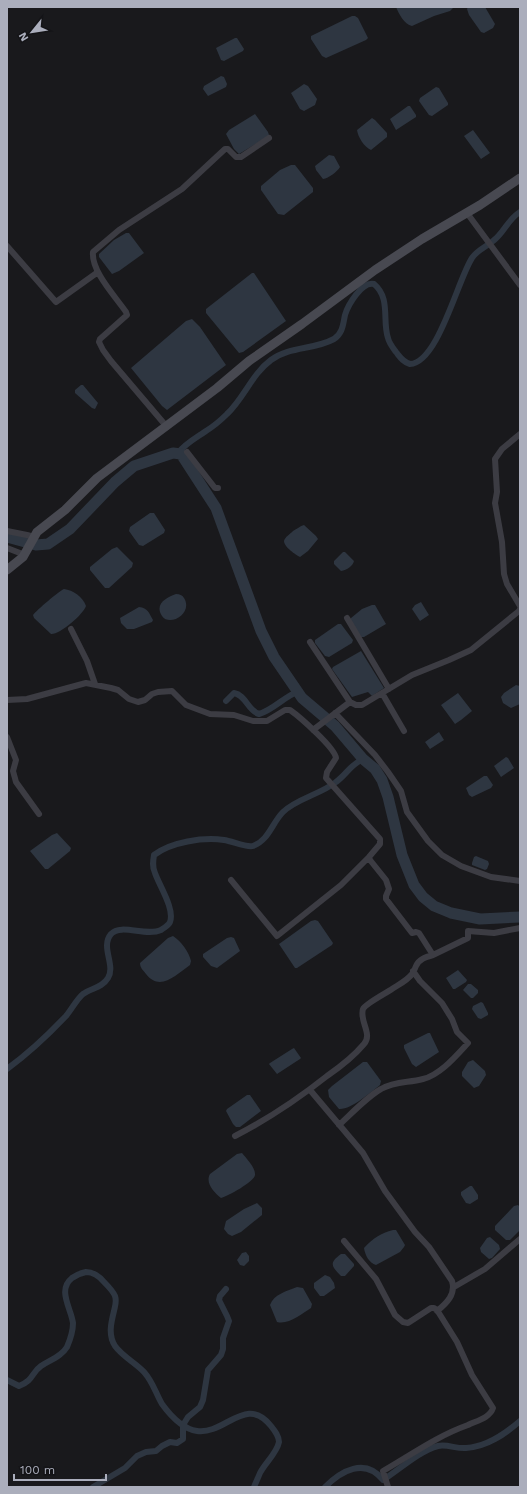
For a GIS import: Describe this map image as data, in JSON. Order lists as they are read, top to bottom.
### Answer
{
  "scale_bar": "100 m",
  "north": "bottom left"
}
